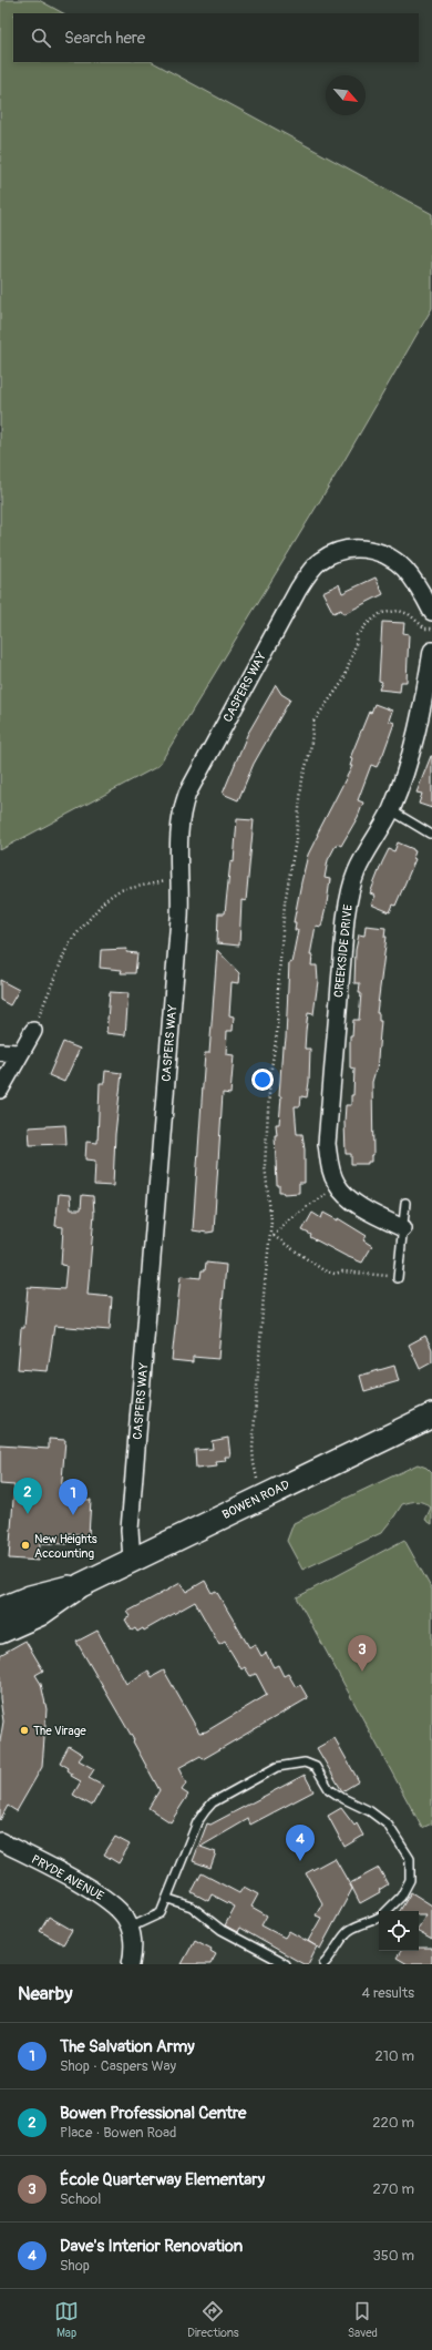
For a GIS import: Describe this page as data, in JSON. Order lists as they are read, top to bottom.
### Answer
{
  "streets": {
    "main road": ["BOWEN ROAD"],
    "street": ["CASPERS WAY", "CREEKSIDE DRIVE", "PRYDE AVENUE"]
  },
  "crossings": [
    ["CASPERS WAY", "BOWEN ROAD"]
  ],
  "places": ["New Heights Accounting", "The Virage"],
  "north": "bottom right",
  "page": {
    "search": "Search here",
    "pins": [
      "2",
      "1",
      "3",
      "4"
    ],
    "heading": ["Nearby", "4 results"],
    "list": [
      {
        "mark": "1",
        "name": "The Salvation Army",
        "note": "Shop · Caspers Way",
        "value": "210 m"
      },
      {
        "mark": "2",
        "name": "Bowen Professional Centre",
        "note": "Place · Bowen Road",
        "value": "220 m"
      },
      {
        "mark": "3",
        "name": "École Quarterway Elementary",
        "note": "School",
        "value": "270 m"
      },
      {
        "mark": "4",
        "name": "Dave's Interior Renovation",
        "note": "Shop",
        "value": "350 m"
      }
    ],
    "nav": ["Map", "Directions", "Saved"]
  }
}
